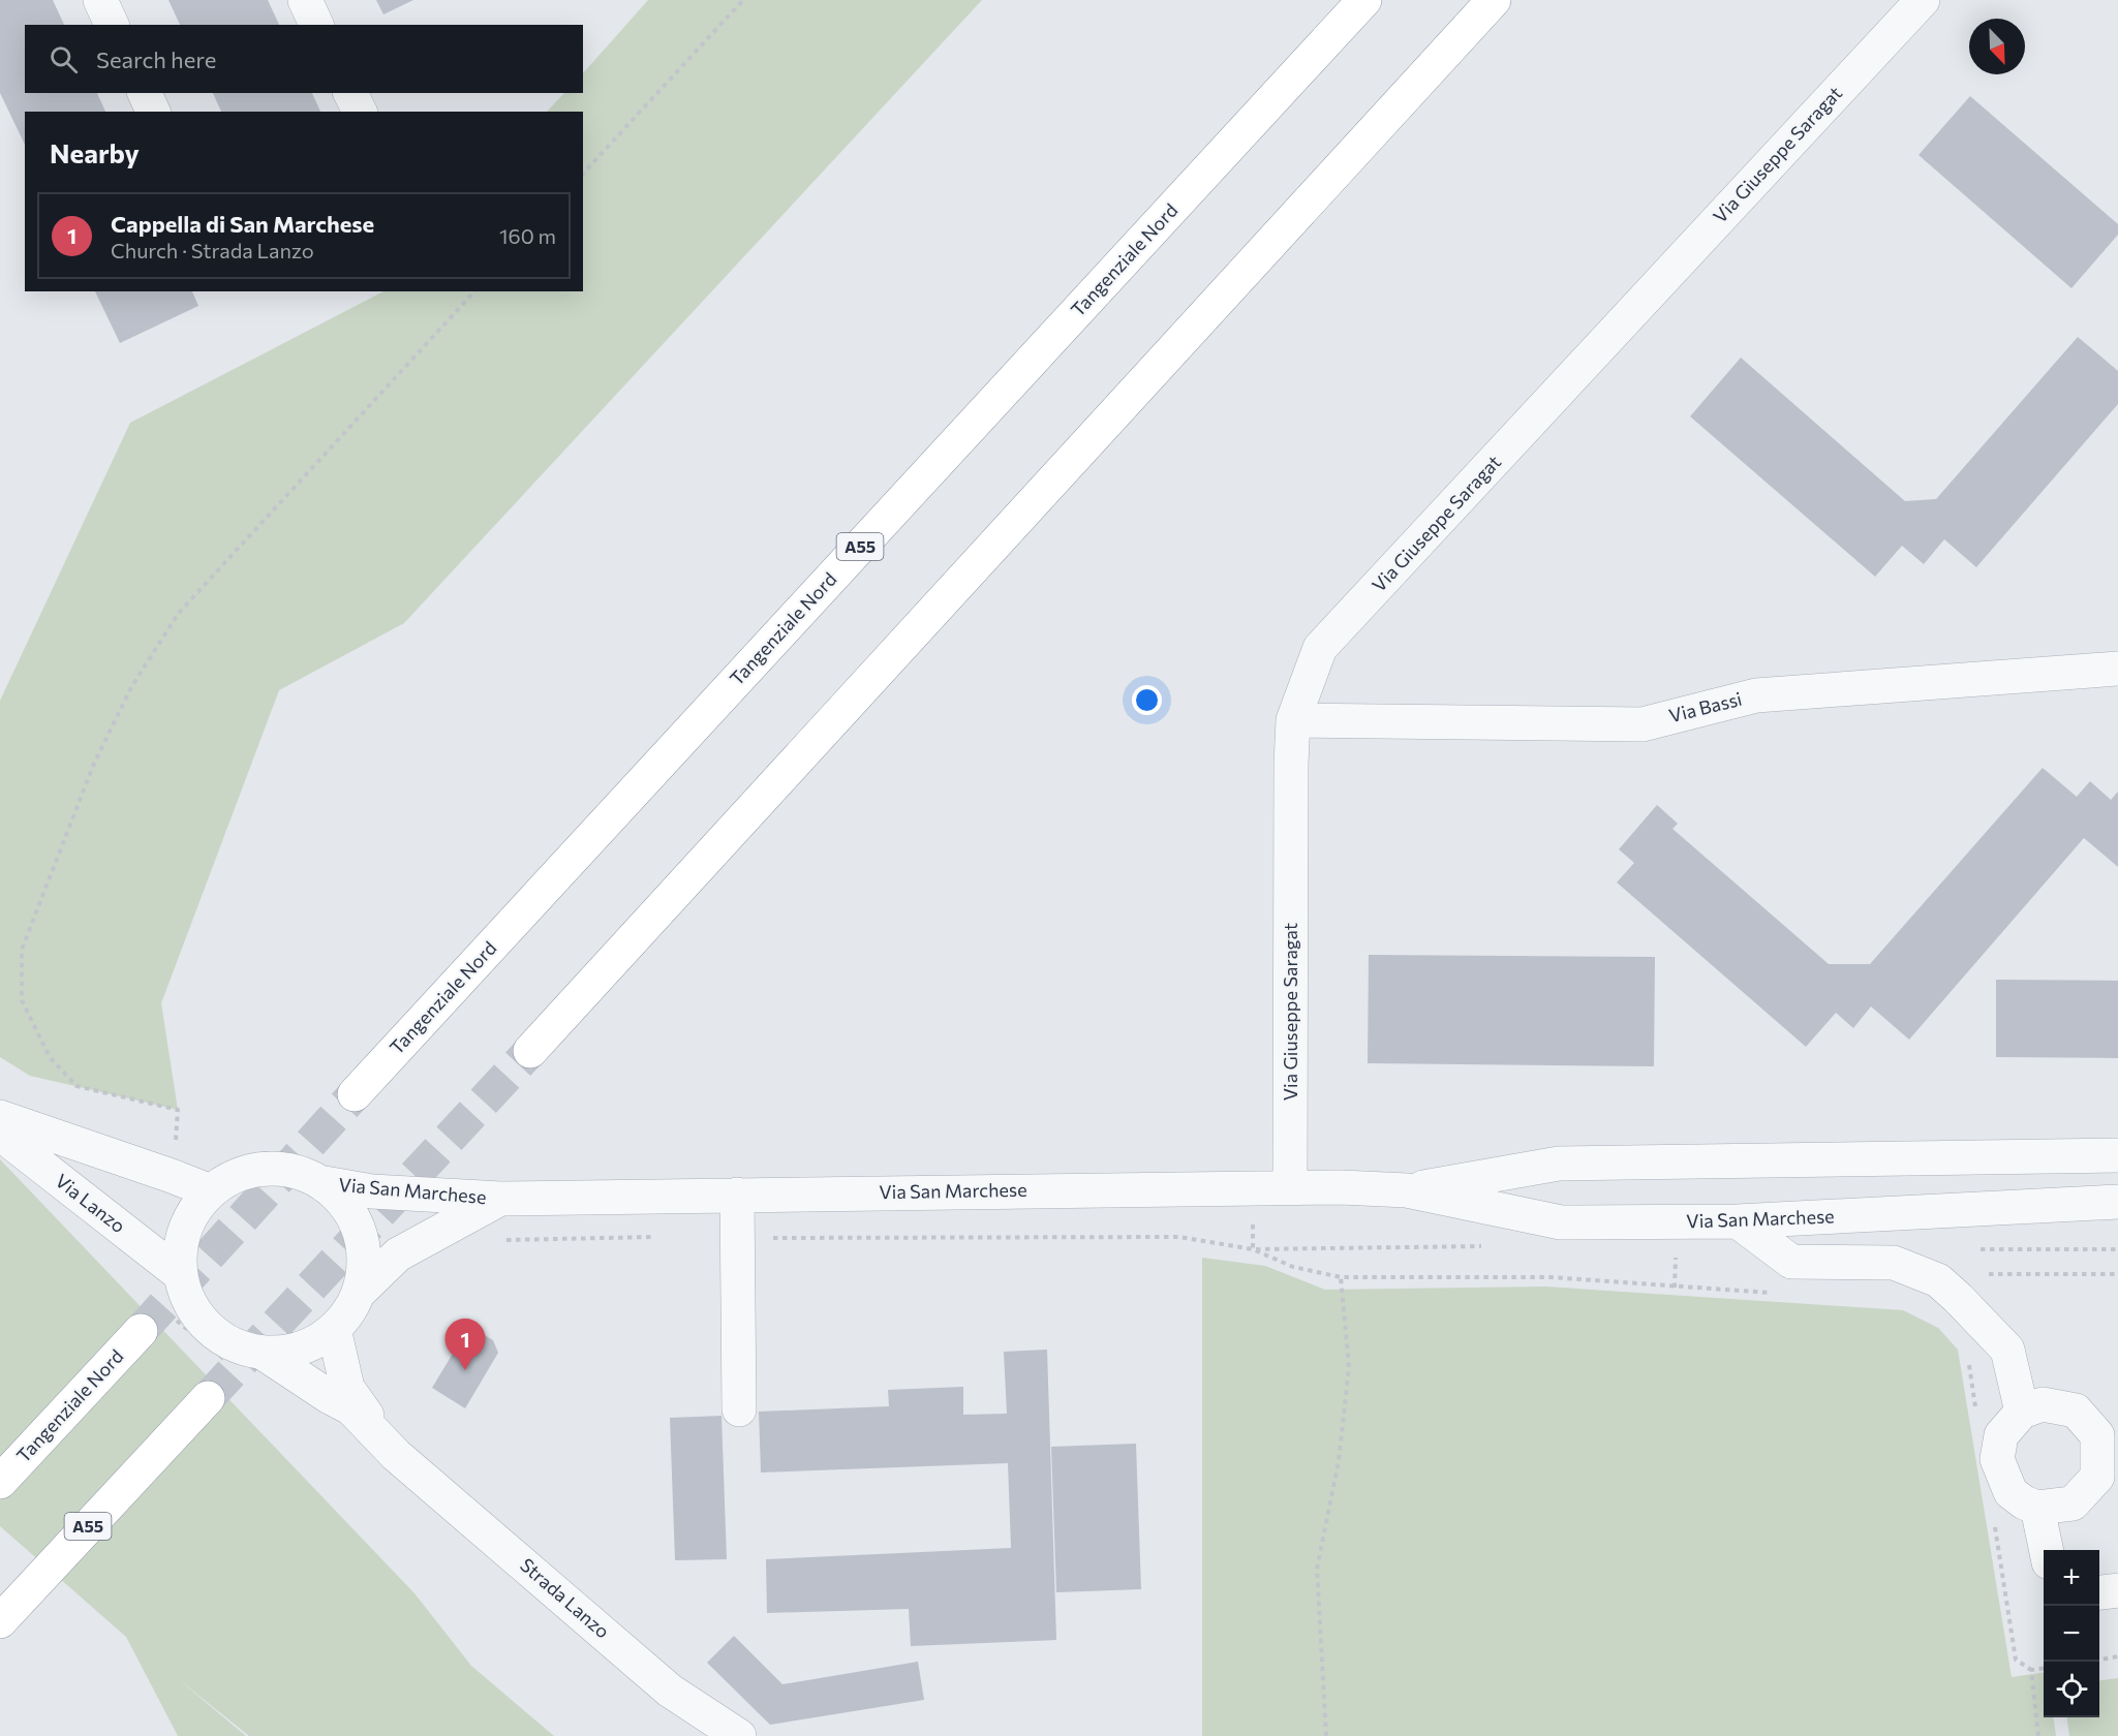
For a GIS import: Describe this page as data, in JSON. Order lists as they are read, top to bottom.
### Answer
{
  "streets": {
    "highway": ["Tangenziale Nord", "A55"],
    "street": [
      "Via Giuseppe Saragat",
      "Via Bassi",
      "Via San Marchese",
      "Via Lanzo",
      "Strada Lanzo"
    ]
  },
  "crossings": [
    ["Via Giuseppe Saragat", "Via Bassi"],
    ["Via Giuseppe Saragat", "Via San Marchese"],
    ["Via San Marchese", "Via Lanzo"],
    ["Via San Marchese", "Strada Lanzo"],
    ["Via Lanzo", "Strada Lanzo"]
  ],
  "north": "bottom right",
  "page": {
    "search": "Search here",
    "heading": "Nearby",
    "list": [
      {
        "mark": "1",
        "name": "Cappella di San Marchese",
        "note": "Church · Strada Lanzo",
        "value": "160 m"
      }
    ],
    "pins": "1",
    "map_buttons": ["+", "−"]
  }
}
